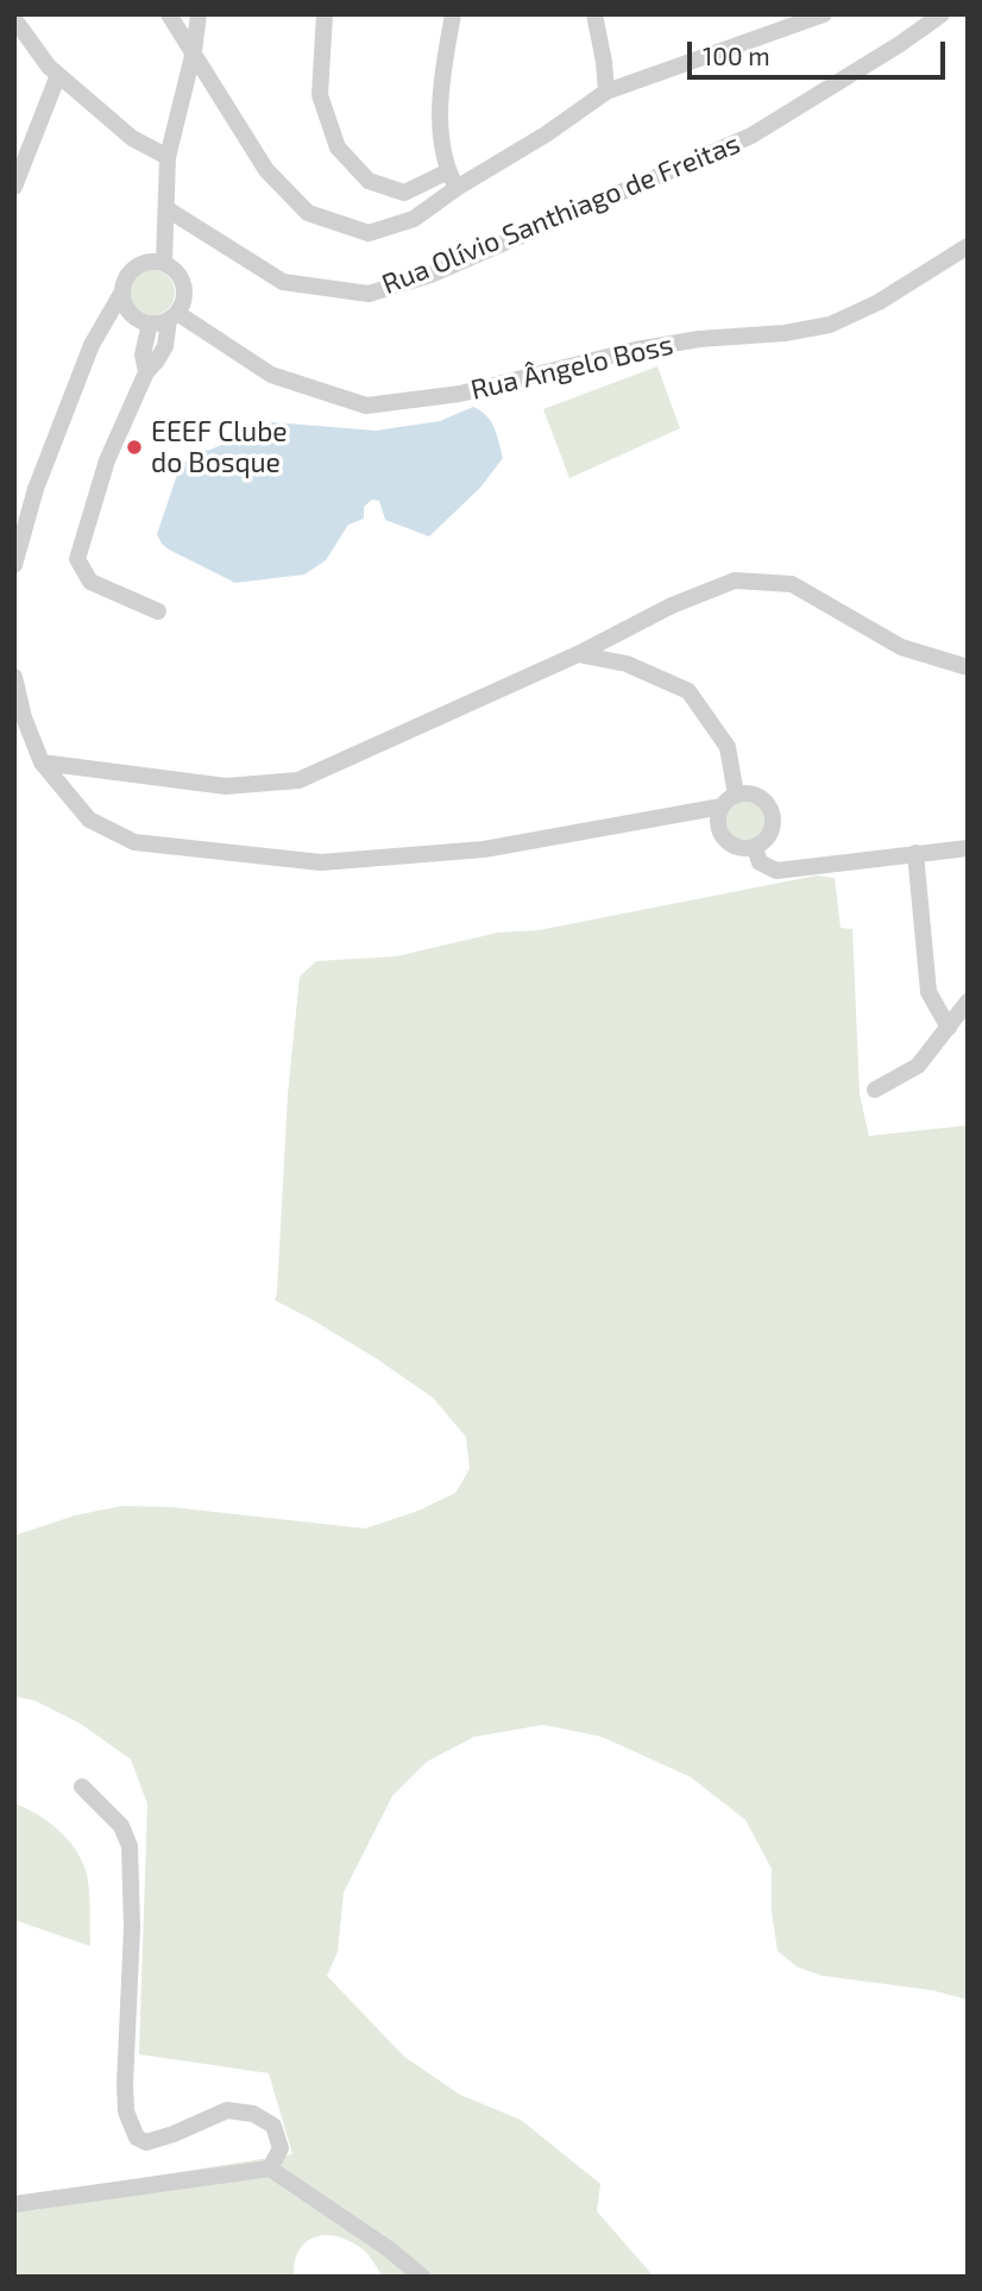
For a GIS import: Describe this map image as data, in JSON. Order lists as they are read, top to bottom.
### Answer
{
  "streets": {
    "street": ["Rua Olívio Santhiago de Freitas", "Rua Ângelo Boss"]
  },
  "places": ["EEEF Clube do Bosque"],
  "scale_bar": "100 m"
}
